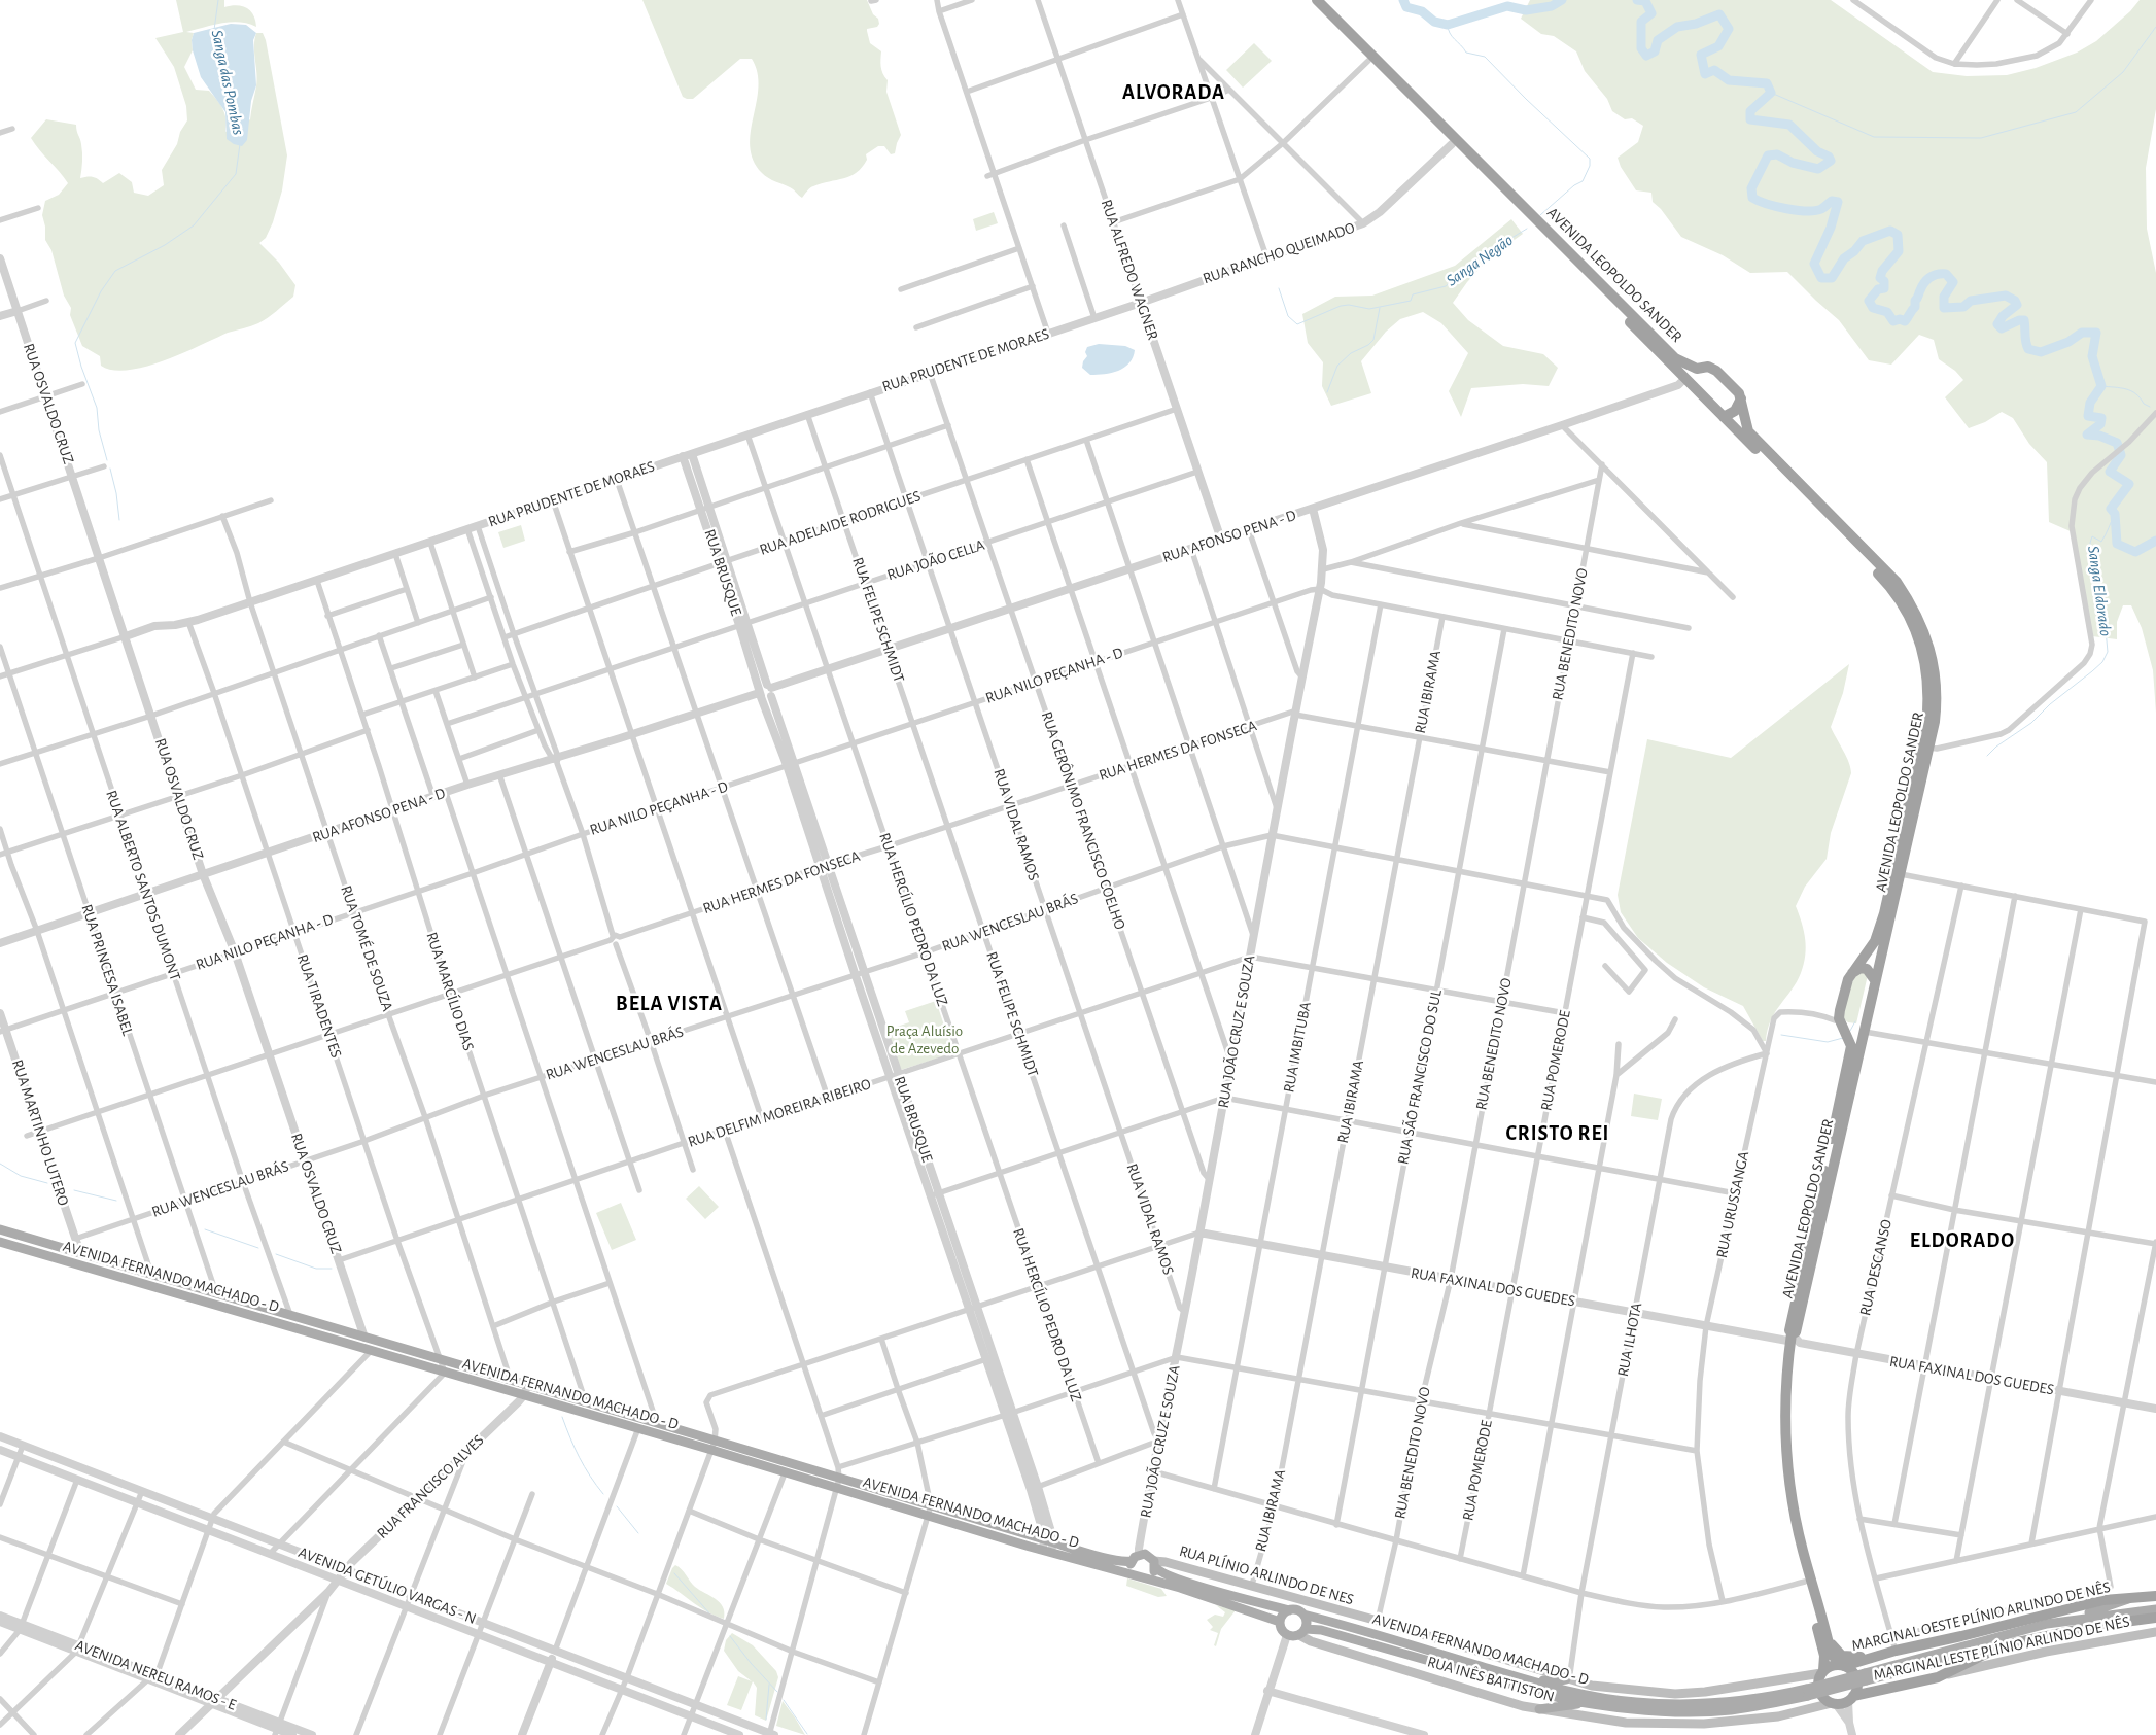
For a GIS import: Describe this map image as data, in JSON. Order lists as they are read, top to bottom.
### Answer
{
  "streets": {
    "highway": ["AVENIDA LEOPOLDO SANDER", "MARGINAL OESTE PLÍNIO ARLINDO DE NÊS", "MARGINAL LESTE PLÍNIO ARLINDO DE NÊS"],
    "main road": ["AVENIDA FERNANDO MACHADO - D", "RUA PLÍNIO ARLINDO DE NES", "RUA INÊS BATTISTON"],
    "street": [
      "RUA RANCHO QUEIMADO",
      "RUA ALFREDO WAGNER",
      "RUA PRUDENTE DE MORAES",
      "RUA OSVALDO CRUZ",
      "RUA ADELAIDE RODRIGUES",
      "RUA AFONSO PENA - D",
      "RUA JOÃO CELLA",
      "RUA BRUSQUE",
      "RUA FELIPE SCHMIDT",
      "RUA BENEDITO NOVO",
      "RUA NILO PEÇANHA - D",
      "RUA IBIRAMA",
      "RUA HERMES DA FONSECA",
      "RUA GERÔNIMO FRANCISCO COELHO",
      "RUA VIDAL RAMOS",
      "RUA ALBERTO SANTOS DUMONT",
      "RUA HERCÍLIO PEDRO DA LUZ",
      "RUA WENCESLAU BRÁS",
      "RUA TOMÉ DE SOUZA",
      "RUA PRINCESA ISABEL",
      "RUA MARCÍLIO DIAS",
      "RUA TIRADENTES",
      "RUA JOÃO CRUZ E SOUZA",
      "RUA IMBITUBA",
      "RUA POMERODE",
      "RUA SÃO FRANCISCO DO SUL",
      "RUA DELFIM MOREIRA RIBEIRO",
      "RUA MARTINHO LUTERO",
      "RUA URUSSANGA",
      "RUA DESCANSO",
      "RUA FAXINAL DOS GUEDES",
      "RUA ILHOTA",
      "RUA FRANCISCO ALVES",
      "AVENIDA GETÚLIO VARGAS - N",
      "AVENIDA NEREU RAMOS - E"
    ]
  },
  "crossings": [
    ["RUA RANCHO QUEIMADO", "RUA ALFREDO WAGNER"],
    ["RUA RANCHO QUEIMADO", "AVENIDA LEOPOLDO SANDER"],
    ["RUA RANCHO QUEIMADO", "RUA PRUDENTE DE MORAES"],
    ["RUA ALFREDO WAGNER", "RUA PRUDENTE DE MORAES"],
    ["RUA ALFREDO WAGNER", "RUA ADELAIDE RODRIGUES"],
    ["RUA ALFREDO WAGNER", "RUA AFONSO PENA - D"],
    ["RUA ALFREDO WAGNER", "RUA JOÃO CELLA"],
    ["AVENIDA LEOPOLDO SANDER", "RUA AFONSO PENA - D"],
    ["AVENIDA LEOPOLDO SANDER", "RUA URUSSANGA"],
    ["AVENIDA LEOPOLDO SANDER", "RUA FAXINAL DOS GUEDES"],
    ["AVENIDA LEOPOLDO SANDER", "RUA PLÍNIO ARLINDO DE NES"],
    ["AVENIDA LEOPOLDO SANDER", "MARGINAL OESTE PLÍNIO ARLINDO DE NÊS"],
    ["AVENIDA LEOPOLDO SANDER", "MARGINAL LESTE PLÍNIO ARLINDO DE NÊS"],
    ["AVENIDA LEOPOLDO SANDER", "RUA INÊS BATTISTON"],
    ["RUA PRUDENTE DE MORAES", "RUA OSVALDO CRUZ"],
    ["RUA PRUDENTE DE MORAES", "RUA BRUSQUE"],
    ["RUA PRUDENTE DE MORAES", "RUA FELIPE SCHMIDT"],
    ["RUA PRUDENTE DE MORAES", "RUA GERÔNIMO FRANCISCO COELHO"],
    ["RUA PRUDENTE DE MORAES", "RUA VIDAL RAMOS"],
    ["RUA PRUDENTE DE MORAES", "RUA ALBERTO SANTOS DUMONT"],
    ["RUA PRUDENTE DE MORAES", "RUA HERCÍLIO PEDRO DA LUZ"],
    ["RUA PRUDENTE DE MORAES", "RUA TOMÉ DE SOUZA"],
    ["RUA PRUDENTE DE MORAES", "RUA PRINCESA ISABEL"],
    ["RUA PRUDENTE DE MORAES", "RUA MARCÍLIO DIAS"],
    ["RUA PRUDENTE DE MORAES", "RUA TIRADENTES"],
    ["RUA OSVALDO CRUZ", "RUA AFONSO PENA - D"],
    ["RUA OSVALDO CRUZ", "RUA NILO PEÇANHA - D"],
    ["RUA OSVALDO CRUZ", "RUA HERMES DA FONSECA"],
    ["RUA OSVALDO CRUZ", "RUA WENCESLAU BRÁS"],
    ["RUA OSVALDO CRUZ", "RUA DELFIM MOREIRA RIBEIRO"],
    ["RUA OSVALDO CRUZ", "AVENIDA FERNANDO MACHADO - D"],
    ["RUA ADELAIDE RODRIGUES", "RUA BRUSQUE"],
    ["RUA ADELAIDE RODRIGUES", "RUA FELIPE SCHMIDT"],
    ["RUA ADELAIDE RODRIGUES", "RUA GERÔNIMO FRANCISCO COELHO"],
    ["RUA ADELAIDE RODRIGUES", "RUA VIDAL RAMOS"],
    ["RUA ADELAIDE RODRIGUES", "RUA HERCÍLIO PEDRO DA LUZ"],
    ["RUA AFONSO PENA - D", "RUA BRUSQUE"],
    ["RUA AFONSO PENA - D", "RUA FELIPE SCHMIDT"],
    ["RUA AFONSO PENA - D", "RUA GERÔNIMO FRANCISCO COELHO"],
    ["RUA AFONSO PENA - D", "RUA VIDAL RAMOS"],
    ["RUA AFONSO PENA - D", "RUA ALBERTO SANTOS DUMONT"],
    ["RUA AFONSO PENA - D", "RUA HERCÍLIO PEDRO DA LUZ"],
    ["RUA AFONSO PENA - D", "RUA TOMÉ DE SOUZA"],
    ["RUA AFONSO PENA - D", "RUA PRINCESA ISABEL"],
    ["RUA AFONSO PENA - D", "RUA MARCÍLIO DIAS"],
    ["RUA AFONSO PENA - D", "RUA TIRADENTES"],
    ["RUA AFONSO PENA - D", "RUA JOÃO CRUZ E SOUZA"],
    ["RUA JOÃO CELLA", "RUA BRUSQUE"],
    ["RUA JOÃO CELLA", "RUA FELIPE SCHMIDT"],
    ["RUA JOÃO CELLA", "RUA GERÔNIMO FRANCISCO COELHO"],
    ["RUA JOÃO CELLA", "RUA VIDAL RAMOS"],
    ["RUA JOÃO CELLA", "RUA HERCÍLIO PEDRO DA LUZ"],
    ["RUA BRUSQUE", "RUA NILO PEÇANHA - D"],
    ["RUA BRUSQUE", "RUA HERMES DA FONSECA"],
    ["RUA BRUSQUE", "RUA WENCESLAU BRÁS"],
    ["RUA BRUSQUE", "RUA DELFIM MOREIRA RIBEIRO"],
    ["RUA BRUSQUE", "AVENIDA FERNANDO MACHADO - D"],
    ["RUA FELIPE SCHMIDT", "RUA NILO PEÇANHA - D"],
    ["RUA FELIPE SCHMIDT", "RUA HERMES DA FONSECA"],
    ["RUA FELIPE SCHMIDT", "RUA WENCESLAU BRÁS"],
    ["RUA FELIPE SCHMIDT", "RUA JOÃO CRUZ E SOUZA"],
    ["RUA FELIPE SCHMIDT", "RUA DELFIM MOREIRA RIBEIRO"],
    ["RUA BENEDITO NOVO", "RUA HERMES DA FONSECA"],
    ["RUA BENEDITO NOVO", "RUA FAXINAL DOS GUEDES"],
    ["RUA BENEDITO NOVO", "RUA PLÍNIO ARLINDO DE NES"],
    ["RUA NILO PEÇANHA - D", "RUA GERÔNIMO FRANCISCO COELHO"],
    ["RUA NILO PEÇANHA - D", "RUA VIDAL RAMOS"],
    ["RUA NILO PEÇANHA - D", "RUA ALBERTO SANTOS DUMONT"],
    ["RUA NILO PEÇANHA - D", "RUA HERCÍLIO PEDRO DA LUZ"],
    ["RUA NILO PEÇANHA - D", "RUA TOMÉ DE SOUZA"],
    ["RUA NILO PEÇANHA - D", "RUA PRINCESA ISABEL"],
    ["RUA NILO PEÇANHA - D", "RUA MARCÍLIO DIAS"],
    ["RUA NILO PEÇANHA - D", "RUA TIRADENTES"],
    ["RUA NILO PEÇANHA - D", "RUA JOÃO CRUZ E SOUZA"],
    ["RUA NILO PEÇANHA - D", "RUA MARTINHO LUTERO"],
    ["RUA IBIRAMA", "RUA HERMES DA FONSECA"],
    ["RUA IBIRAMA", "RUA FAXINAL DOS GUEDES"],
    ["RUA IBIRAMA", "RUA PLÍNIO ARLINDO DE NES"],
    ["RUA HERMES DA FONSECA", "RUA GERÔNIMO FRANCISCO COELHO"],
    ["RUA HERMES DA FONSECA", "RUA VIDAL RAMOS"],
    ["RUA HERMES DA FONSECA", "RUA ALBERTO SANTOS DUMONT"],
    ["RUA HERMES DA FONSECA", "RUA HERCÍLIO PEDRO DA LUZ"],
    ["RUA HERMES DA FONSECA", "RUA TOMÉ DE SOUZA"],
    ["RUA HERMES DA FONSECA", "RUA PRINCESA ISABEL"],
    ["RUA HERMES DA FONSECA", "RUA MARCÍLIO DIAS"],
    ["RUA HERMES DA FONSECA", "RUA TIRADENTES"],
    ["RUA HERMES DA FONSECA", "RUA JOÃO CRUZ E SOUZA"],
    ["RUA HERMES DA FONSECA", "RUA IMBITUBA"],
    ["RUA HERMES DA FONSECA", "RUA POMERODE"],
    ["RUA HERMES DA FONSECA", "RUA SÃO FRANCISCO DO SUL"],
    ["RUA HERMES DA FONSECA", "RUA MARTINHO LUTERO"],
    ["RUA GERÔNIMO FRANCISCO COELHO", "RUA WENCESLAU BRÁS"],
    ["RUA GERÔNIMO FRANCISCO COELHO", "RUA JOÃO CRUZ E SOUZA"],
    ["RUA GERÔNIMO FRANCISCO COELHO", "RUA DELFIM MOREIRA RIBEIRO"],
    ["RUA VIDAL RAMOS", "RUA WENCESLAU BRÁS"],
    ["RUA VIDAL RAMOS", "RUA JOÃO CRUZ E SOUZA"],
    ["RUA VIDAL RAMOS", "RUA DELFIM MOREIRA RIBEIRO"],
    ["RUA ALBERTO SANTOS DUMONT", "RUA WENCESLAU BRÁS"],
    ["RUA ALBERTO SANTOS DUMONT", "AVENIDA FERNANDO MACHADO - D"],
    ["RUA HERCÍLIO PEDRO DA LUZ", "RUA WENCESLAU BRÁS"],
    ["RUA HERCÍLIO PEDRO DA LUZ", "RUA DELFIM MOREIRA RIBEIRO"],
    ["RUA WENCESLAU BRÁS", "RUA TOMÉ DE SOUZA"],
    ["RUA WENCESLAU BRÁS", "RUA PRINCESA ISABEL"],
    ["RUA WENCESLAU BRÁS", "RUA MARCÍLIO DIAS"],
    ["RUA WENCESLAU BRÁS", "RUA TIRADENTES"],
    ["RUA WENCESLAU BRÁS", "RUA JOÃO CRUZ E SOUZA"],
    ["RUA WENCESLAU BRÁS", "RUA MARTINHO LUTERO"],
    ["RUA TOMÉ DE SOUZA", "RUA DELFIM MOREIRA RIBEIRO"],
    ["RUA TOMÉ DE SOUZA", "AVENIDA FERNANDO MACHADO - D"],
    ["RUA PRINCESA ISABEL", "AVENIDA FERNANDO MACHADO - D"],
    ["RUA MARCÍLIO DIAS", "RUA DELFIM MOREIRA RIBEIRO"],
    ["RUA MARCÍLIO DIAS", "AVENIDA FERNANDO MACHADO - D"],
    ["RUA TIRADENTES", "RUA DELFIM MOREIRA RIBEIRO"],
    ["RUA TIRADENTES", "AVENIDA FERNANDO MACHADO - D"],
    ["RUA JOÃO CRUZ E SOUZA", "RUA DELFIM MOREIRA RIBEIRO"],
    ["RUA JOÃO CRUZ E SOUZA", "AVENIDA FERNANDO MACHADO - D"],
    ["RUA JOÃO CRUZ E SOUZA", "RUA FAXINAL DOS GUEDES"],
    ["RUA JOÃO CRUZ E SOUZA", "RUA PLÍNIO ARLINDO DE NES"],
    ["RUA IMBITUBA", "RUA FAXINAL DOS GUEDES"],
    ["RUA POMERODE", "RUA FAXINAL DOS GUEDES"],
    ["RUA SÃO FRANCISCO DO SUL", "RUA FAXINAL DOS GUEDES"],
    ["RUA MARTINHO LUTERO", "AVENIDA FERNANDO MACHADO - D"],
    ["RUA URUSSANGA", "RUA FAXINAL DOS GUEDES"],
    ["RUA URUSSANGA", "RUA ILHOTA"],
    ["RUA DESCANSO", "RUA FAXINAL DOS GUEDES"],
    ["RUA DESCANSO", "MARGINAL OESTE PLÍNIO ARLINDO DE NÊS"],
    ["AVENIDA FERNANDO MACHADO - D", "RUA FRANCISCO ALVES"],
    ["AVENIDA FERNANDO MACHADO - D", "RUA PLÍNIO ARLINDO DE NES"],
    ["AVENIDA FERNANDO MACHADO - D", "RUA INÊS BATTISTON"],
    ["RUA FAXINAL DOS GUEDES", "RUA ILHOTA"],
    ["RUA ILHOTA", "RUA PLÍNIO ARLINDO DE NES"],
    ["RUA FRANCISCO ALVES", "AVENIDA GETÚLIO VARGAS - N"],
    ["RUA FRANCISCO ALVES", "AVENIDA NEREU RAMOS - E"],
    ["RUA PLÍNIO ARLINDO DE NES", "MARGINAL OESTE PLÍNIO ARLINDO DE NÊS"],
    ["RUA PLÍNIO ARLINDO DE NES", "MARGINAL LESTE PLÍNIO ARLINDO DE NÊS"],
    ["RUA PLÍNIO ARLINDO DE NES", "RUA INÊS BATTISTON"],
    ["MARGINAL OESTE PLÍNIO ARLINDO DE NÊS", "MARGINAL LESTE PLÍNIO ARLINDO DE NÊS"],
    ["MARGINAL OESTE PLÍNIO ARLINDO DE NÊS", "RUA INÊS BATTISTON"],
    ["MARGINAL LESTE PLÍNIO ARLINDO DE NÊS", "RUA INÊS BATTISTON"]
  ],
  "districts": [
    "ALVORADA",
    "BELA VISTA",
    "CRISTO REI",
    "ELDORADO"
  ],
  "water": ["Sanga das Pombas", "Sanga Negão", "Sanga Eldorado"],
  "parks": ["Praça Aluísio de Azevedo"]
}
